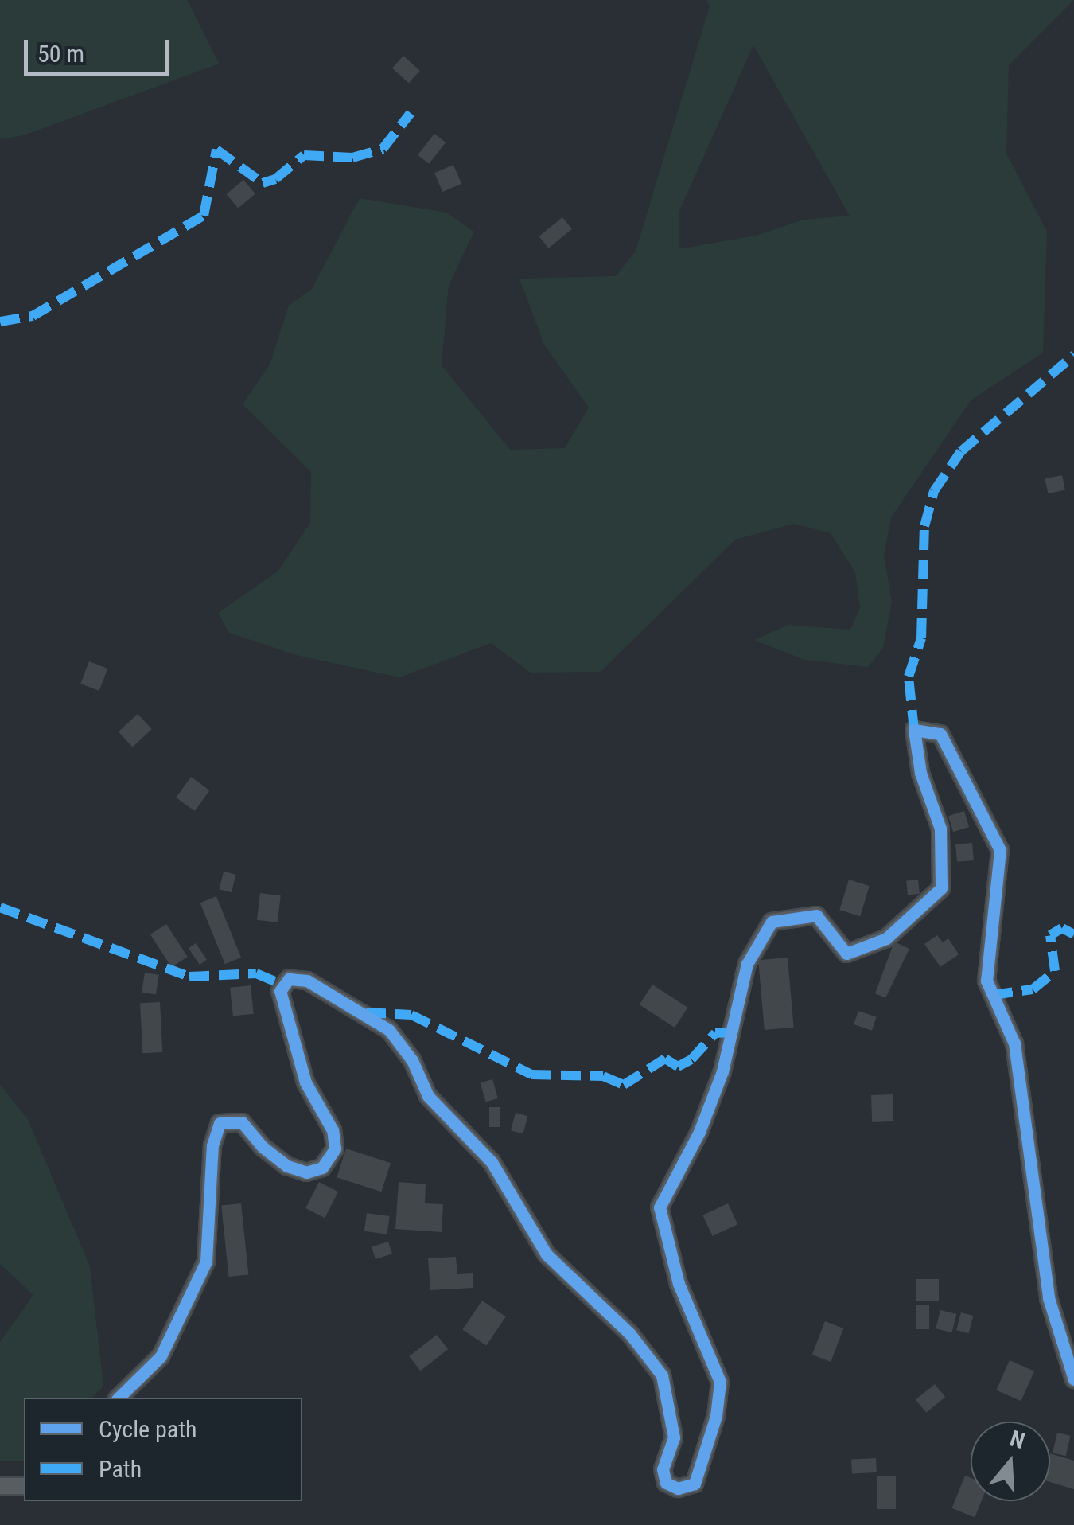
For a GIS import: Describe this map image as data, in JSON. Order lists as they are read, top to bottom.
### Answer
{
  "legend": ["Cycle path", "Path"],
  "scale_bar": "50 m",
  "north": "top"
}
